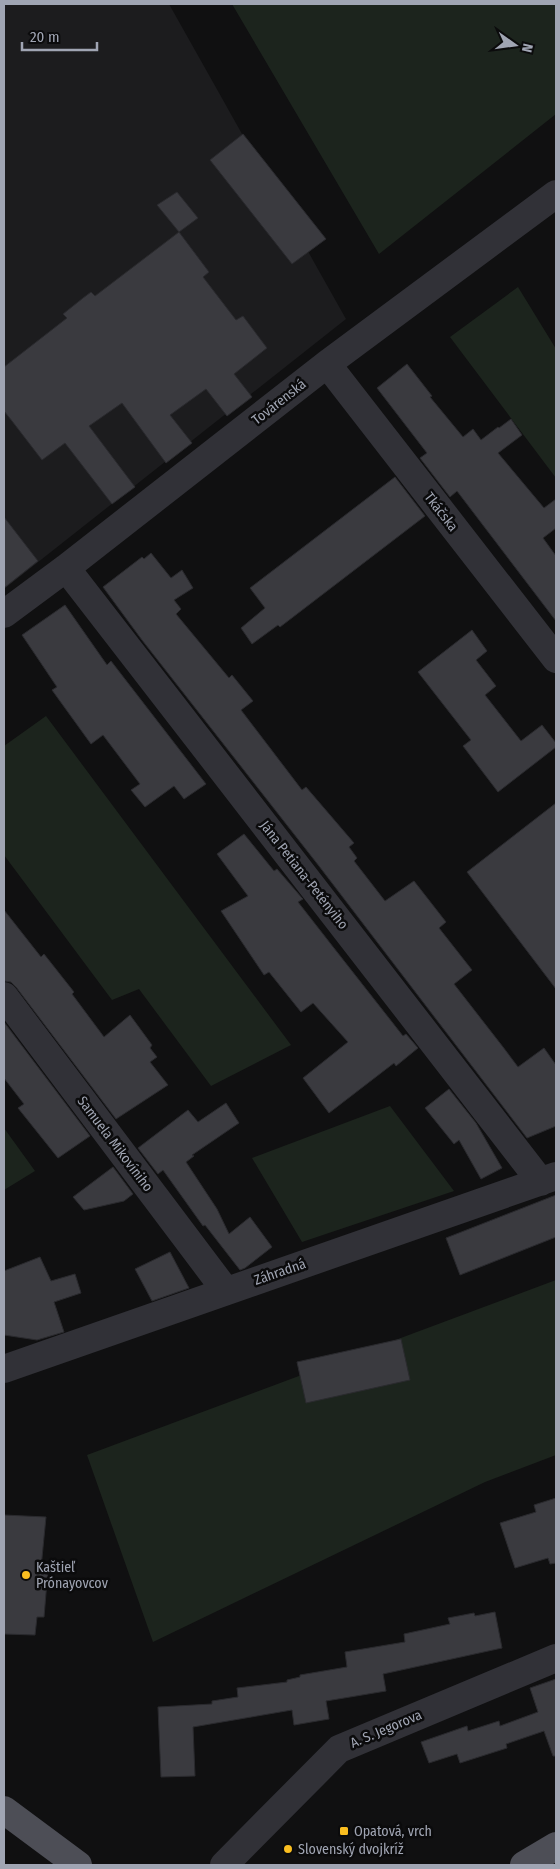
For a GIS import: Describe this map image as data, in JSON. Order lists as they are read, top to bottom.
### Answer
{
  "streets": {
    "street": [
      "Továrenská",
      "Tkáčska",
      "Jána Petiana-Petényiho",
      "Samuela Mikovíniho",
      "Záhradná",
      "A. S. Jegorova"
    ]
  },
  "crossings": [
    ["Továrenská", "Tkáčska"],
    ["Továrenská", "Jána Petiana-Petényiho"],
    ["Jána Petiana-Petényiho", "Záhradná"],
    ["Samuela Mikovíniho", "Záhradná"]
  ],
  "places": {
    "other": ["Kaštieľ Prónayovcov", "Slovenský dvojkríž"],
    "transit": ["Opatová, vrch"]
  },
  "scale_bar": "20 m",
  "north": "right"
}
